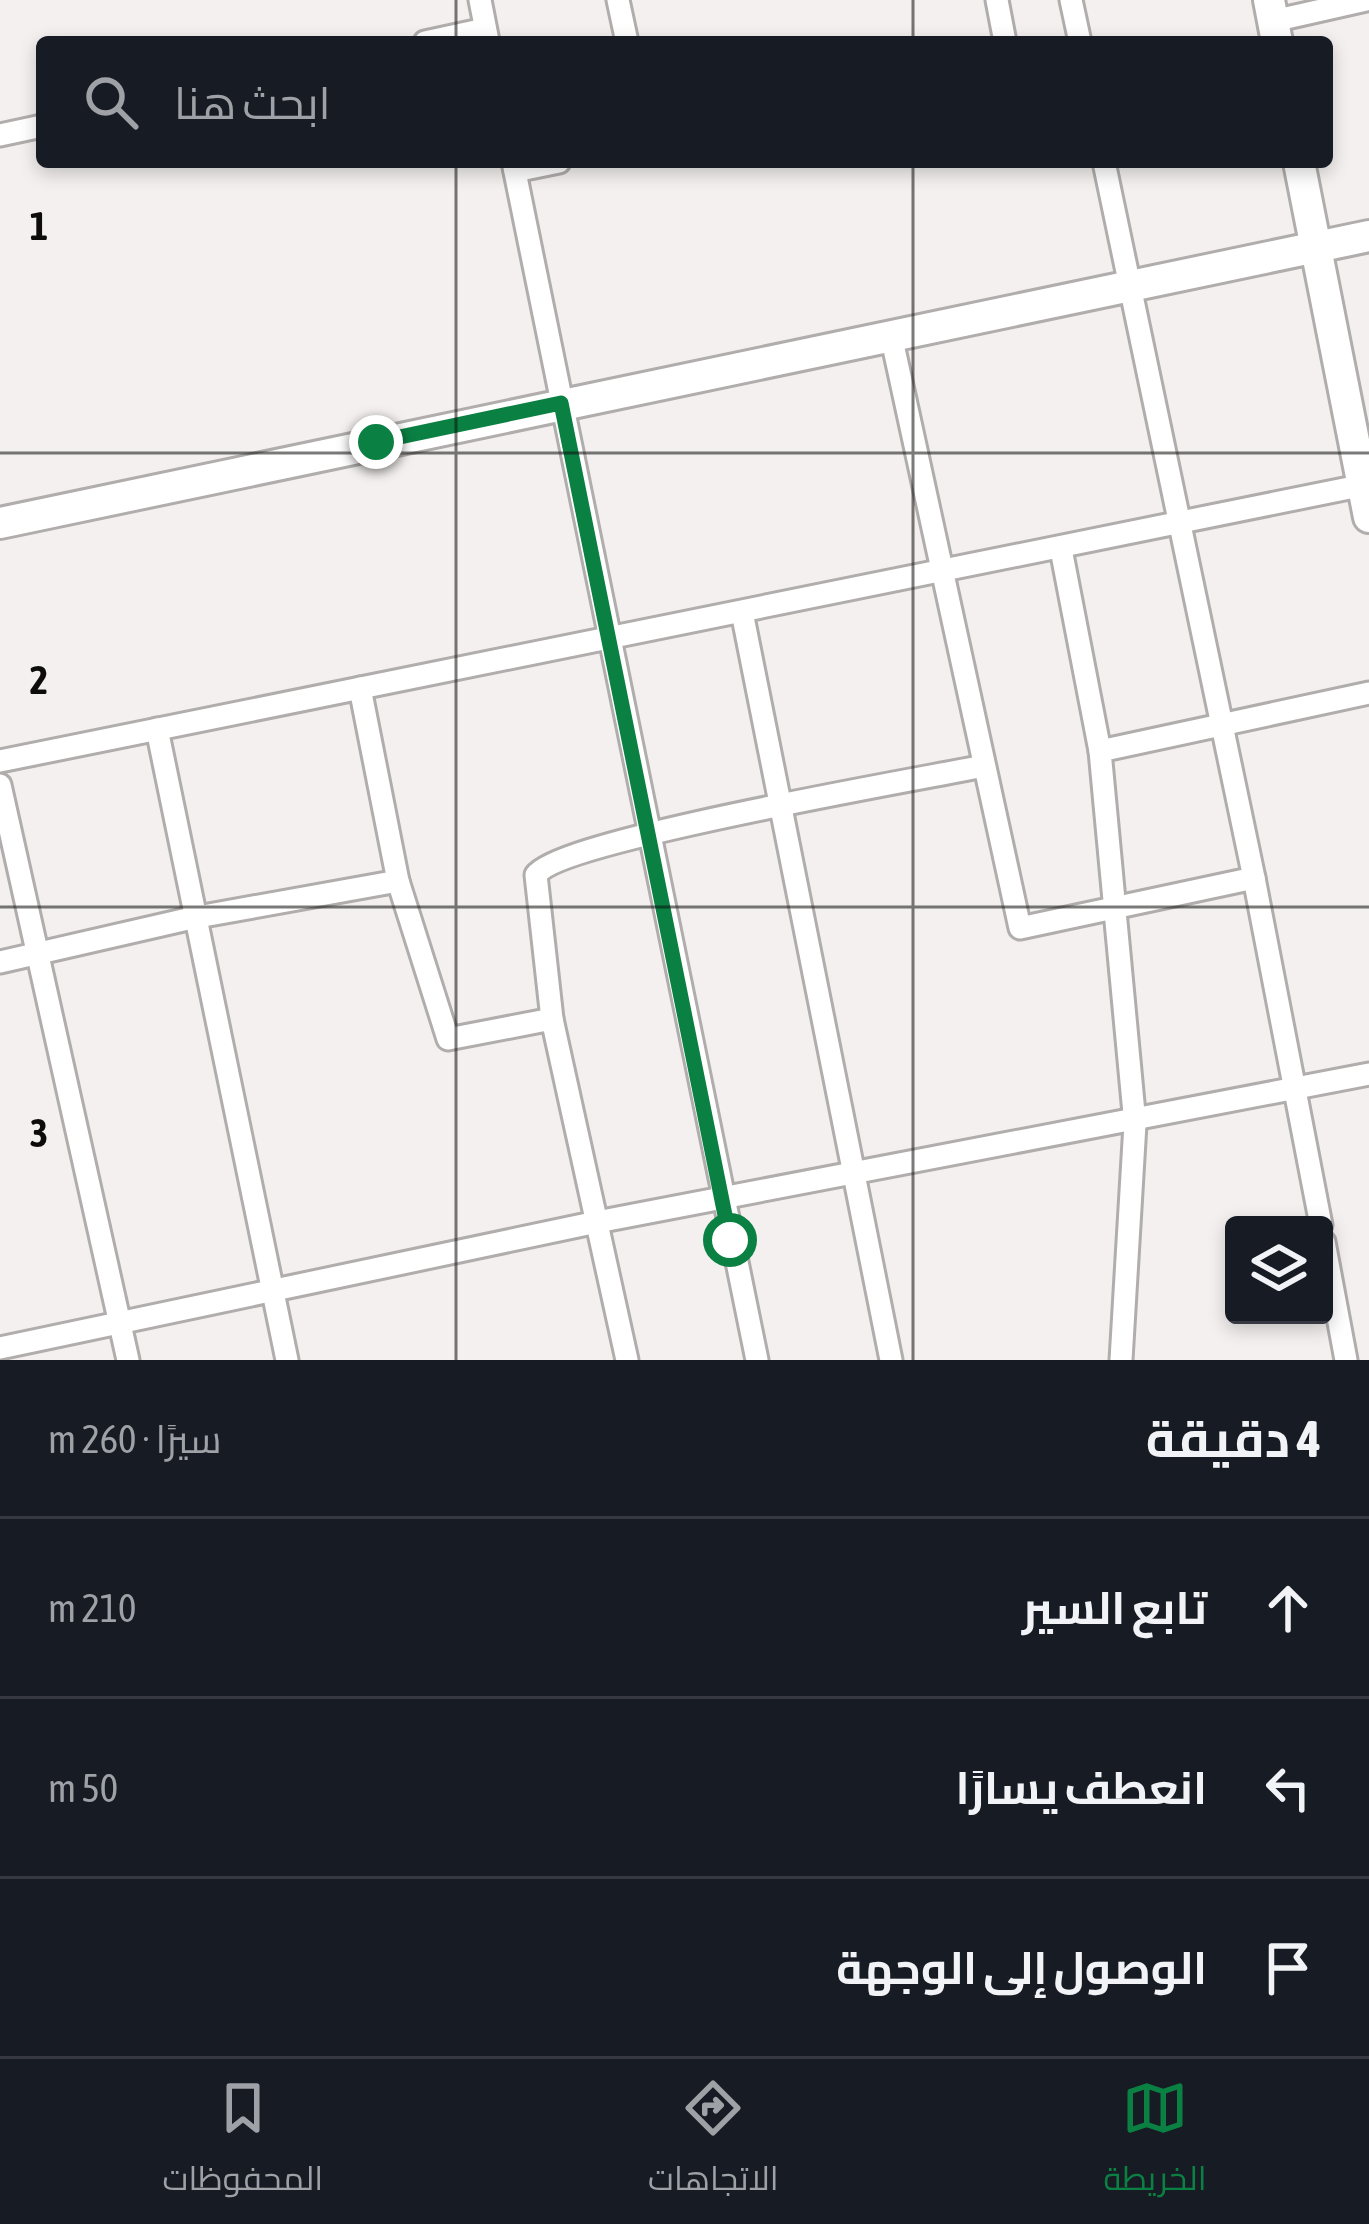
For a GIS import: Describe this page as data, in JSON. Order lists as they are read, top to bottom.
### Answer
{
  "page": {
    "search": "ابحث هنا",
    "heading": ["4 دقيقة", "سيرًا · 260 m"],
    "list": [
      ["تابع السير", "210 m"],
      ["انعطف يسارًا", "50 m"],
      "الوصول إلى الوجهة"
    ],
    "nav": ["الخريطة", "الاتجاهات", "المحفوظات"]
  },
  "grid": {
    "rows": ["1", "2", "3"]
  }
}
